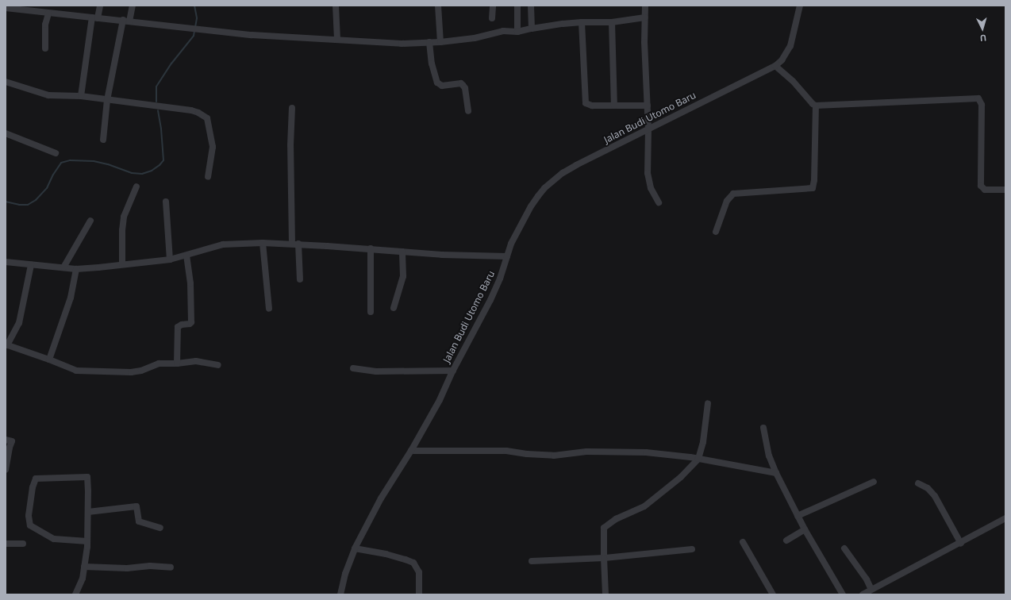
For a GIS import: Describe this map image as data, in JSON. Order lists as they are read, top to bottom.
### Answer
{
  "streets": {
    "street": ["Jalan Budi Utomo Baru"]
  },
  "north": "bottom"
}
